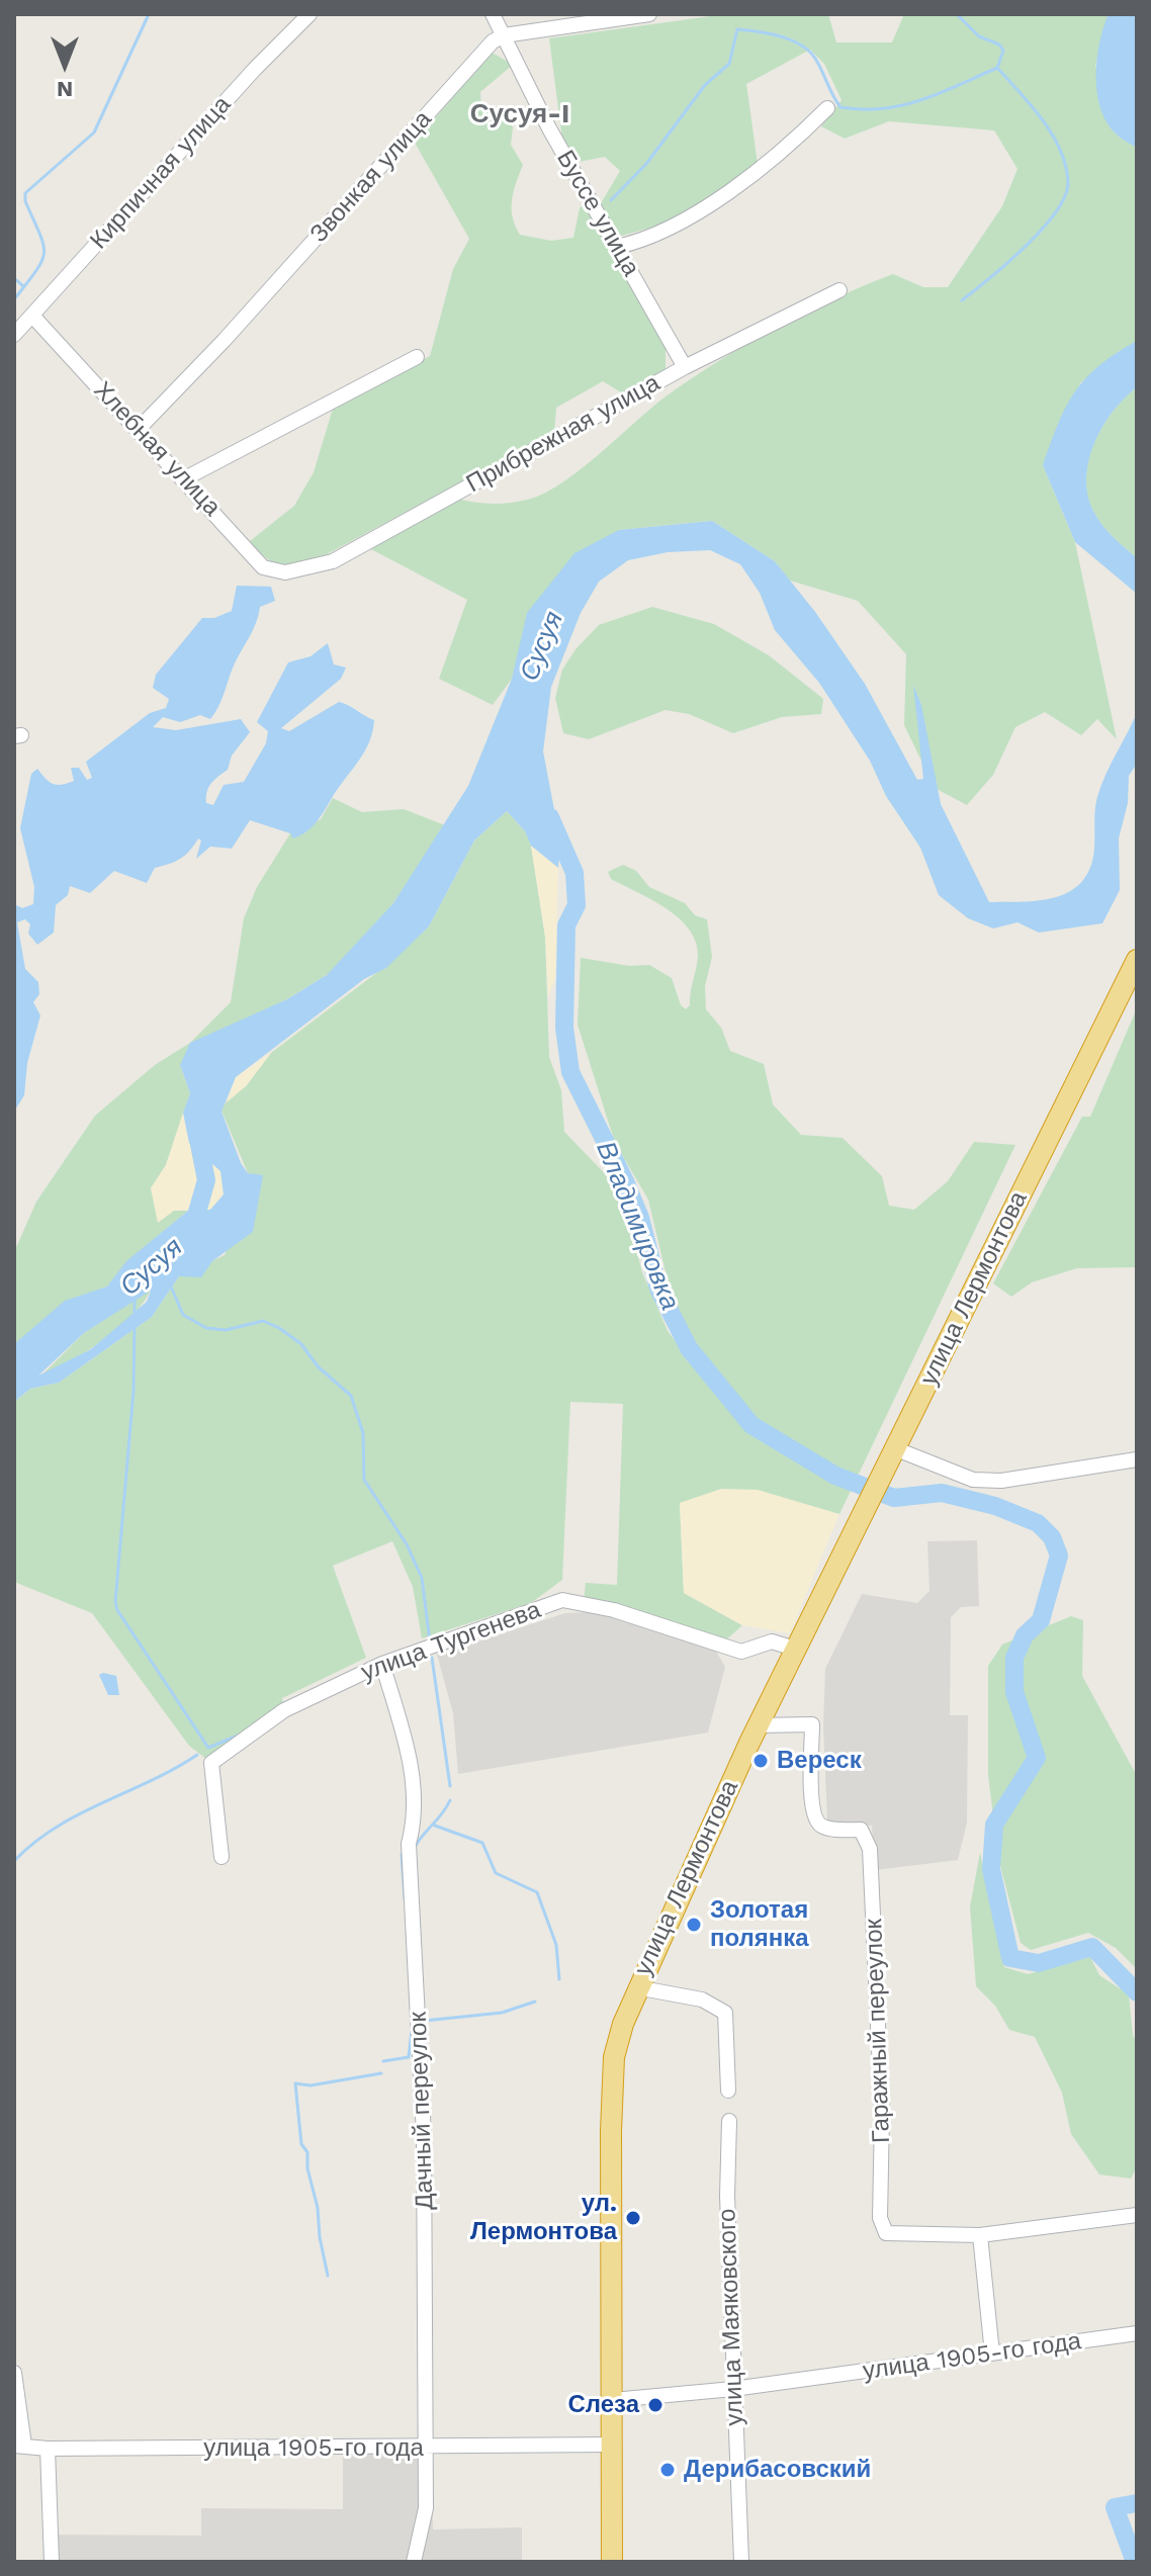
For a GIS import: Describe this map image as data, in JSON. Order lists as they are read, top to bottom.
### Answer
{
  "streets": {
    "highway": ["улица Лермонтова"],
    "street": [
      "Кирпичная улица",
      "Звонкая улица",
      "Буссе улица",
      "Прибрежная улица",
      "Хлебная улица",
      "улица Тургенева",
      "Гаражный переулок",
      "Дачный переулок",
      "улица Маяковского",
      "улица 1905-го года"
    ]
  },
  "crossings": [
    ["Кирпичная улица", "Хлебная улица"],
    ["Звонкая улица", "Буссе улица"],
    ["Звонкая улица", "Хлебная улица"],
    ["Буссе улица", "Прибрежная улица"],
    ["Прибрежная улица", "Хлебная улица"],
    ["улица Лермонтова", "улица Тургенева"],
    ["улица Лермонтова", "Гаражный переулок"],
    ["улица Лермонтова", "улица 1905-го года"],
    ["улица Тургенева", "Дачный переулок"],
    ["Дачный переулок", "улица 1905-го года"],
    ["улица Маяковского", "улица 1905-го года"]
  ],
  "districts": ["Сусуя-I"],
  "water": ["Сусуя", "Владимировка"],
  "places": [
    "Вереск",
    "Золотая полянка",
    "ул. Лермонтова",
    "Слеза",
    "Дерибасовский"
  ],
  "north": "bottom"
}
